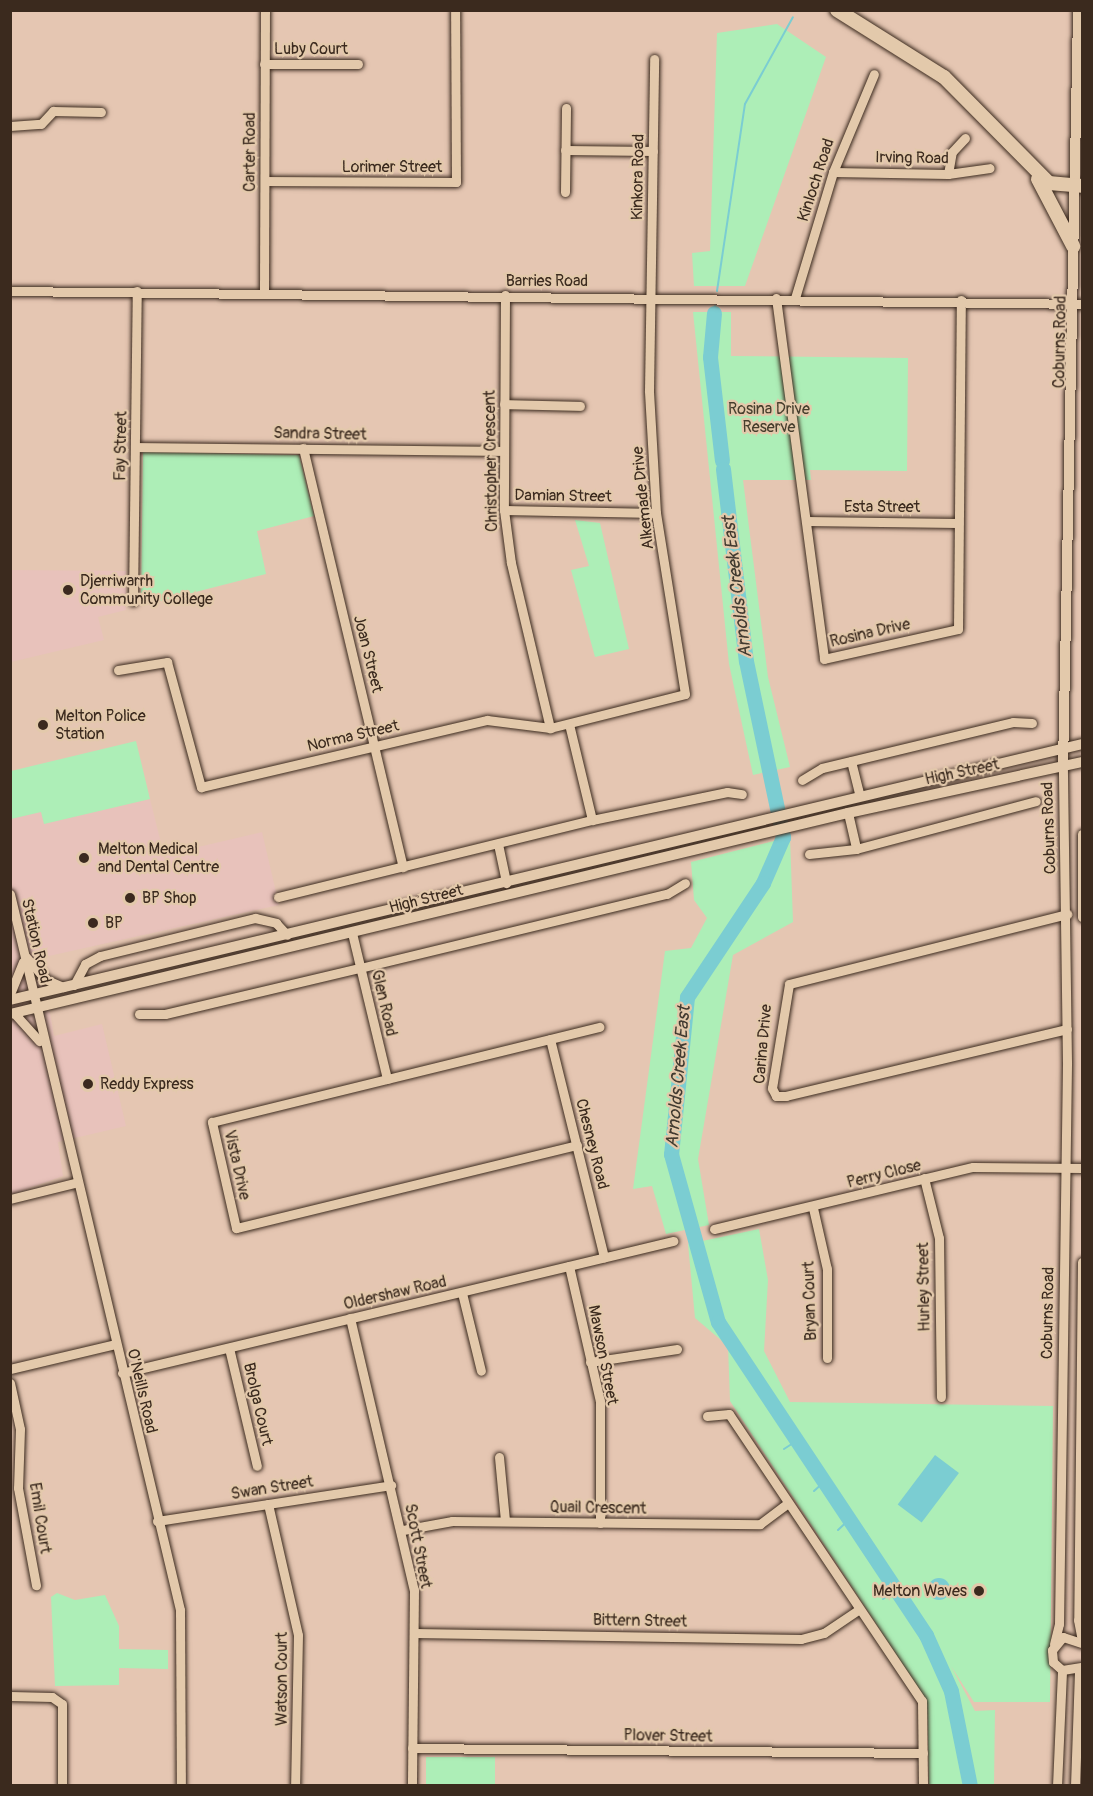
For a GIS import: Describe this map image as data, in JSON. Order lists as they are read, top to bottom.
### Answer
{
  "streets": {
    "main road": ["Coburns Road", "High Street"],
    "street": [
      "Luby Court",
      "Carter Road",
      "Irving Road",
      "Lorimer Street",
      "Kinkora Road",
      "Kinloch Road",
      "Barries Road",
      "Sandra Street",
      "Fay Street",
      "Christopher Crescent",
      "Damian Street",
      "Alkemade Drive",
      "Esta Street",
      "Rosina Drive",
      "Joan Street",
      "Norma Street",
      "Station Road",
      "Glen Road",
      "Carina Drive",
      "Chesney Road",
      "Vista Drive",
      "Perry Close",
      "Hurley Street",
      "Oldershaw Road",
      "Bryan Court",
      "Mawson Street",
      "O'Neills Road",
      "Brolga Court",
      "Swan Street",
      "Quail Crescent",
      "Emil Court",
      "Scott Street",
      "Bittern Street",
      "Watson Court",
      "Plover Street"
    ]
  },
  "crossings": [
    ["Luby Court", "Carter Road"],
    ["Carter Road", "Lorimer Street"],
    ["Carter Road", "Barries Road"],
    ["Irving Road", "Kinloch Road"],
    ["Kinkora Road", "Barries Road"],
    ["Kinkora Road", "Alkemade Drive"],
    ["Kinloch Road", "Barries Road"],
    ["Barries Road", "Coburns Road"],
    ["Barries Road", "Fay Street"],
    ["Barries Road", "Christopher Crescent"],
    ["Barries Road", "Alkemade Drive"],
    ["Barries Road", "Rosina Drive"],
    ["Coburns Road", "High Street"],
    ["Coburns Road", "Carina Drive"],
    ["Coburns Road", "Perry Close"],
    ["Sandra Street", "Fay Street"],
    ["Sandra Street", "Christopher Crescent"],
    ["Sandra Street", "Joan Street"],
    ["Christopher Crescent", "Damian Street"],
    ["Christopher Crescent", "Norma Street"],
    ["Damian Street", "Alkemade Drive"],
    ["Alkemade Drive", "Norma Street"],
    ["Esta Street", "Rosina Drive"],
    ["Joan Street", "Norma Street"],
    ["High Street", "Station Road"],
    ["High Street", "Glen Road"],
    ["High Street", "O'Neills Road"],
    ["Station Road", "O'Neills Road"],
    ["Glen Road", "Vista Drive"],
    ["Chesney Road", "Vista Drive"],
    ["Chesney Road", "Oldershaw Road"],
    ["Perry Close", "Hurley Street"],
    ["Perry Close", "Bryan Court"],
    ["Oldershaw Road", "Mawson Street"],
    ["Oldershaw Road", "O'Neills Road"],
    ["Oldershaw Road", "Brolga Court"],
    ["Oldershaw Road", "Scott Street"],
    ["Mawson Street", "Quail Crescent"],
    ["O'Neills Road", "Swan Street"],
    ["Swan Street", "Scott Street"],
    ["Swan Street", "Watson Court"],
    ["Quail Crescent", "Scott Street"],
    ["Scott Street", "Bittern Street"],
    ["Scott Street", "Plover Street"]
  ],
  "water": ["Arnolds Creek East"],
  "parks": ["Rosina Drive Reserve"],
  "places": [
    "Djerriwarrh Community College",
    "Melton Police Station",
    "Melton Medical and Dental Centre",
    "BP Shop",
    "BP",
    "Reddy Express",
    "Melton Waves"
  ]
}
